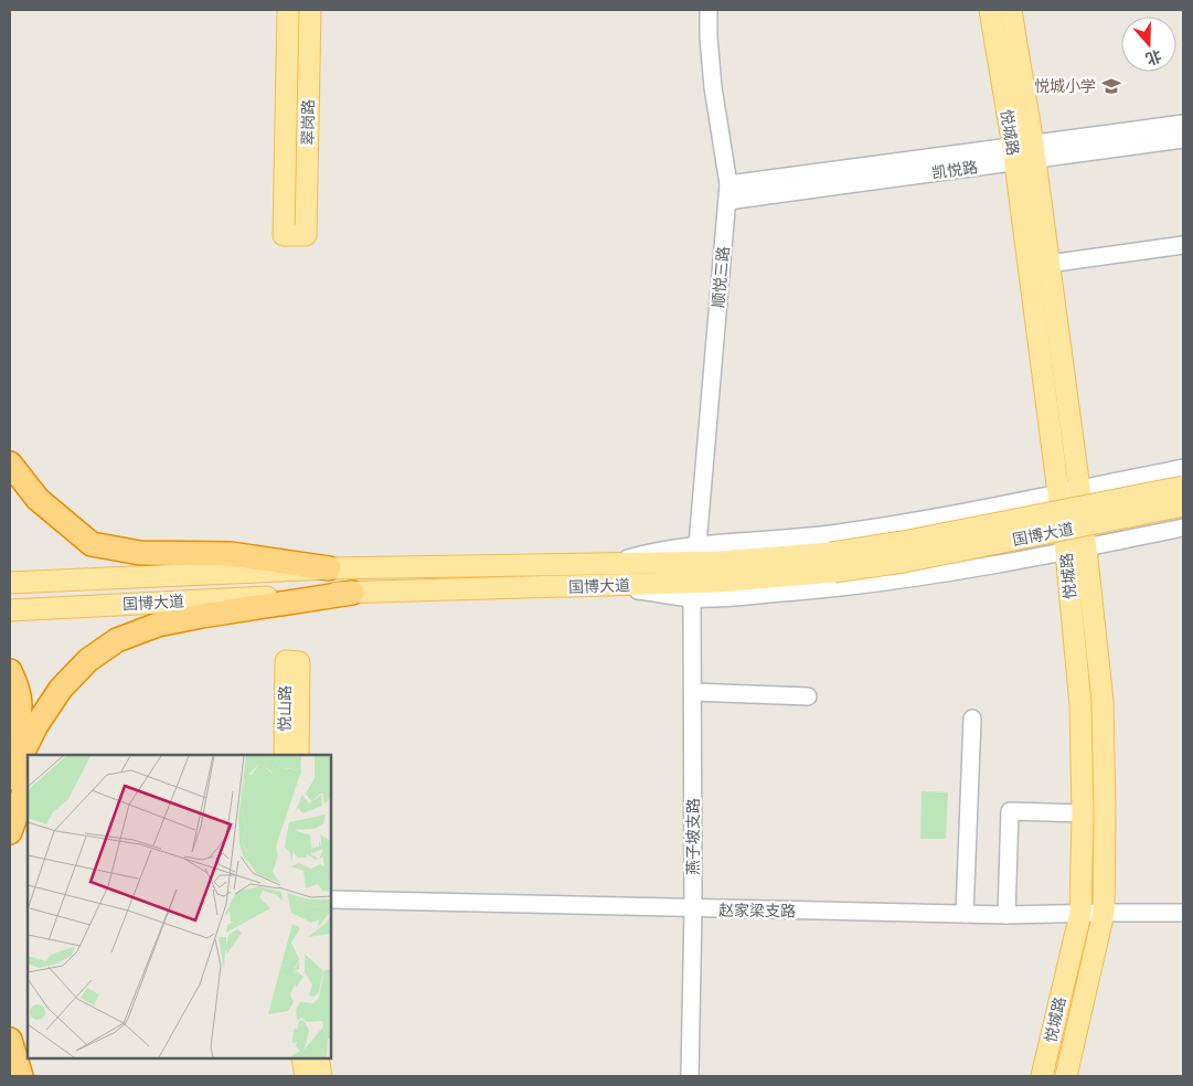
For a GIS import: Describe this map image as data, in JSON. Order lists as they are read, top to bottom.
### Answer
{
  "streets": {
    "main road": [
      "翠岗路",
      "悦城路",
      "国博大道",
      "悦山路"
    ],
    "street": [
      "凯悦路",
      "顺悦三路",
      "燕子坡支路",
      "赵家梁支路"
    ]
  },
  "crossings": [
    ["悦城路", "凯悦路"],
    ["悦城路", "赵家梁支路"],
    ["凯悦路", "顺悦三路"],
    ["燕子坡支路", "赵家梁支路"]
  ],
  "places": {
    "school or university": ["悦城小学"]
  },
  "north": "bottom"
}
